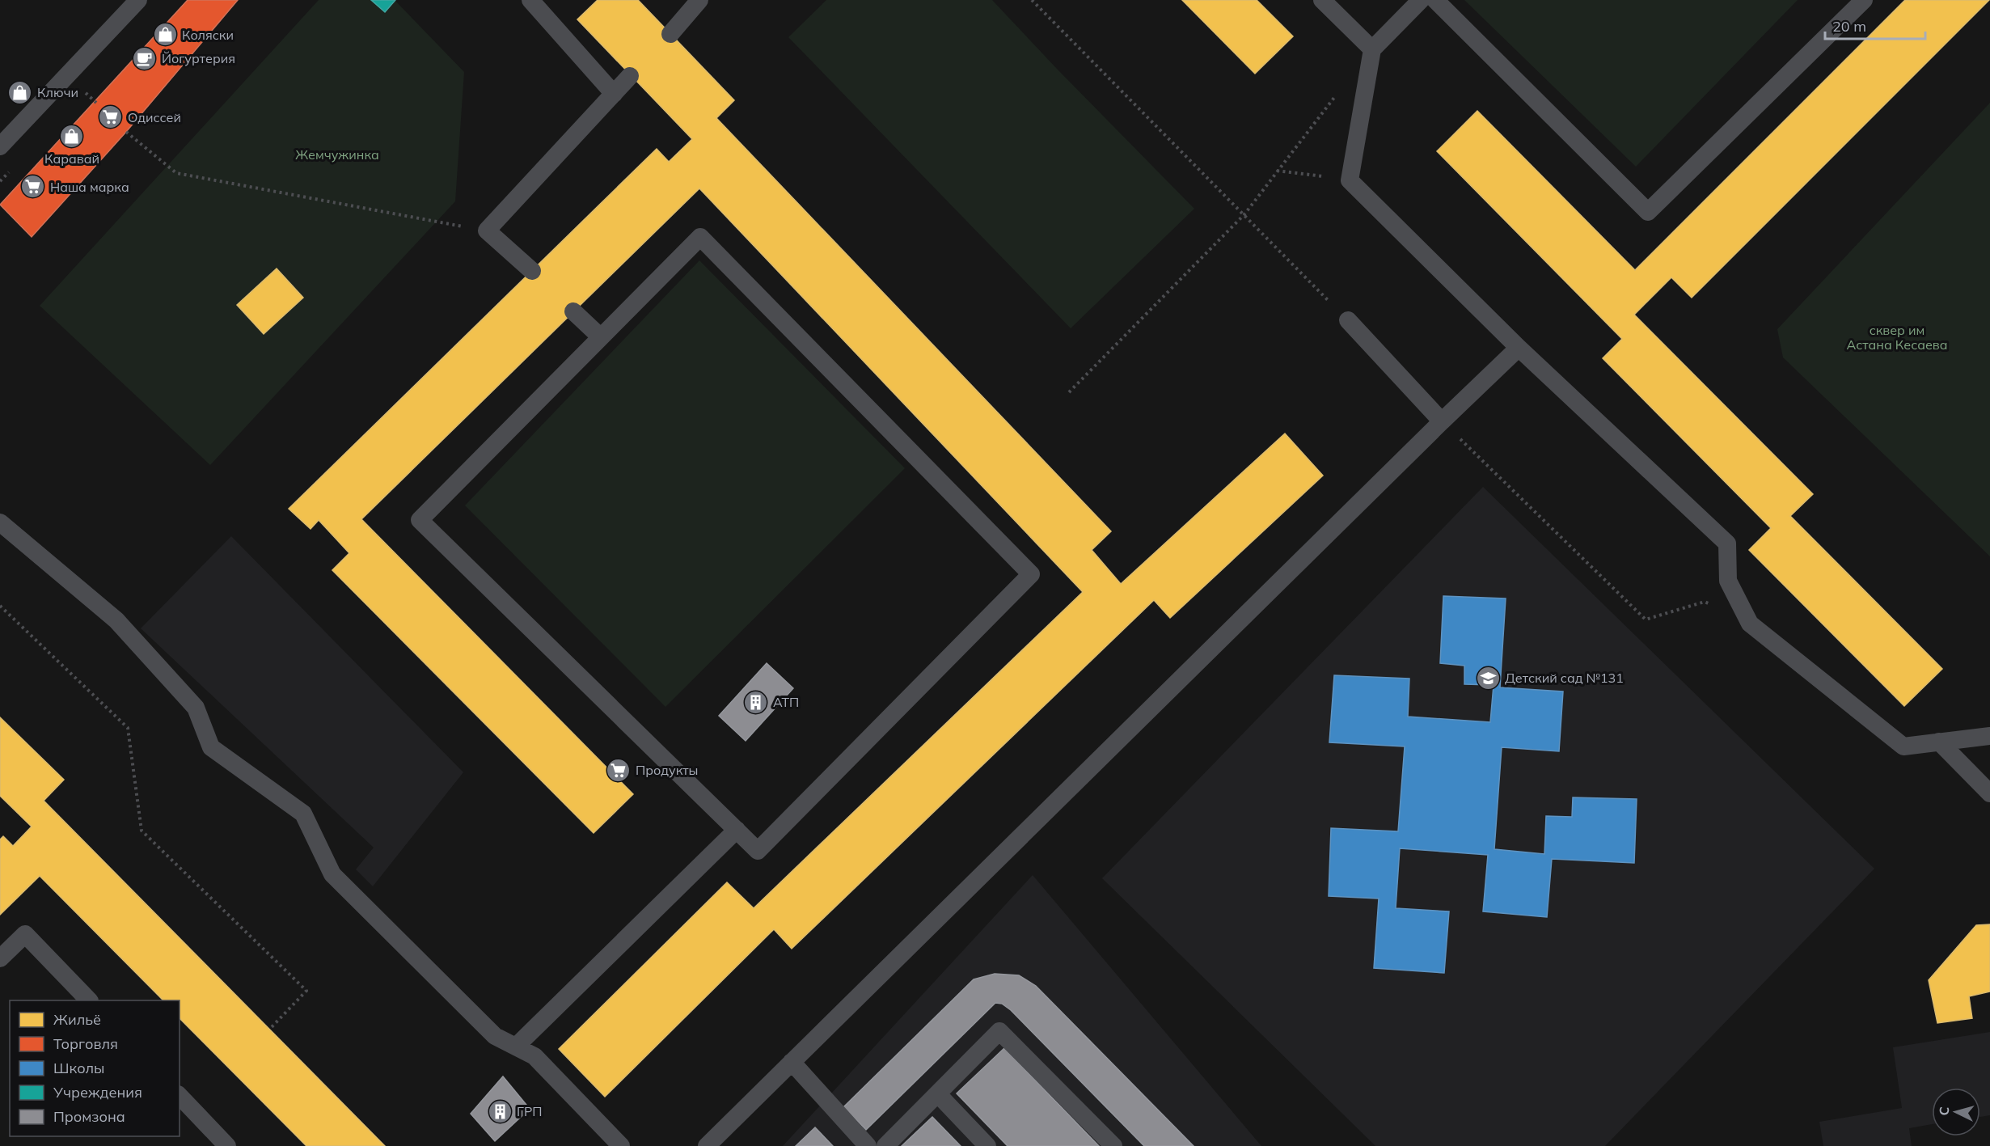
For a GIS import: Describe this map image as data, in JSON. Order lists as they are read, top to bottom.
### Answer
{
  "parks": ["Жемчужинка", "сквер им Астана Кесаева"],
  "places": {
    "shop": ["Коляски", "Ключи", "Каравай"],
    "cafe": ["Йогуртерия"],
    "supermarket": ["Одиссей", "Наша марка", "Продукты"],
    "school or university": ["Детский сад №131"],
    "building": ["АТП", "ГРП"]
  },
  "legend": [
    "Жильё",
    "Торговля",
    "Школы",
    "Учреждения",
    "Промзона"
  ],
  "scale_bar": "20 m",
  "north": "left"
}
